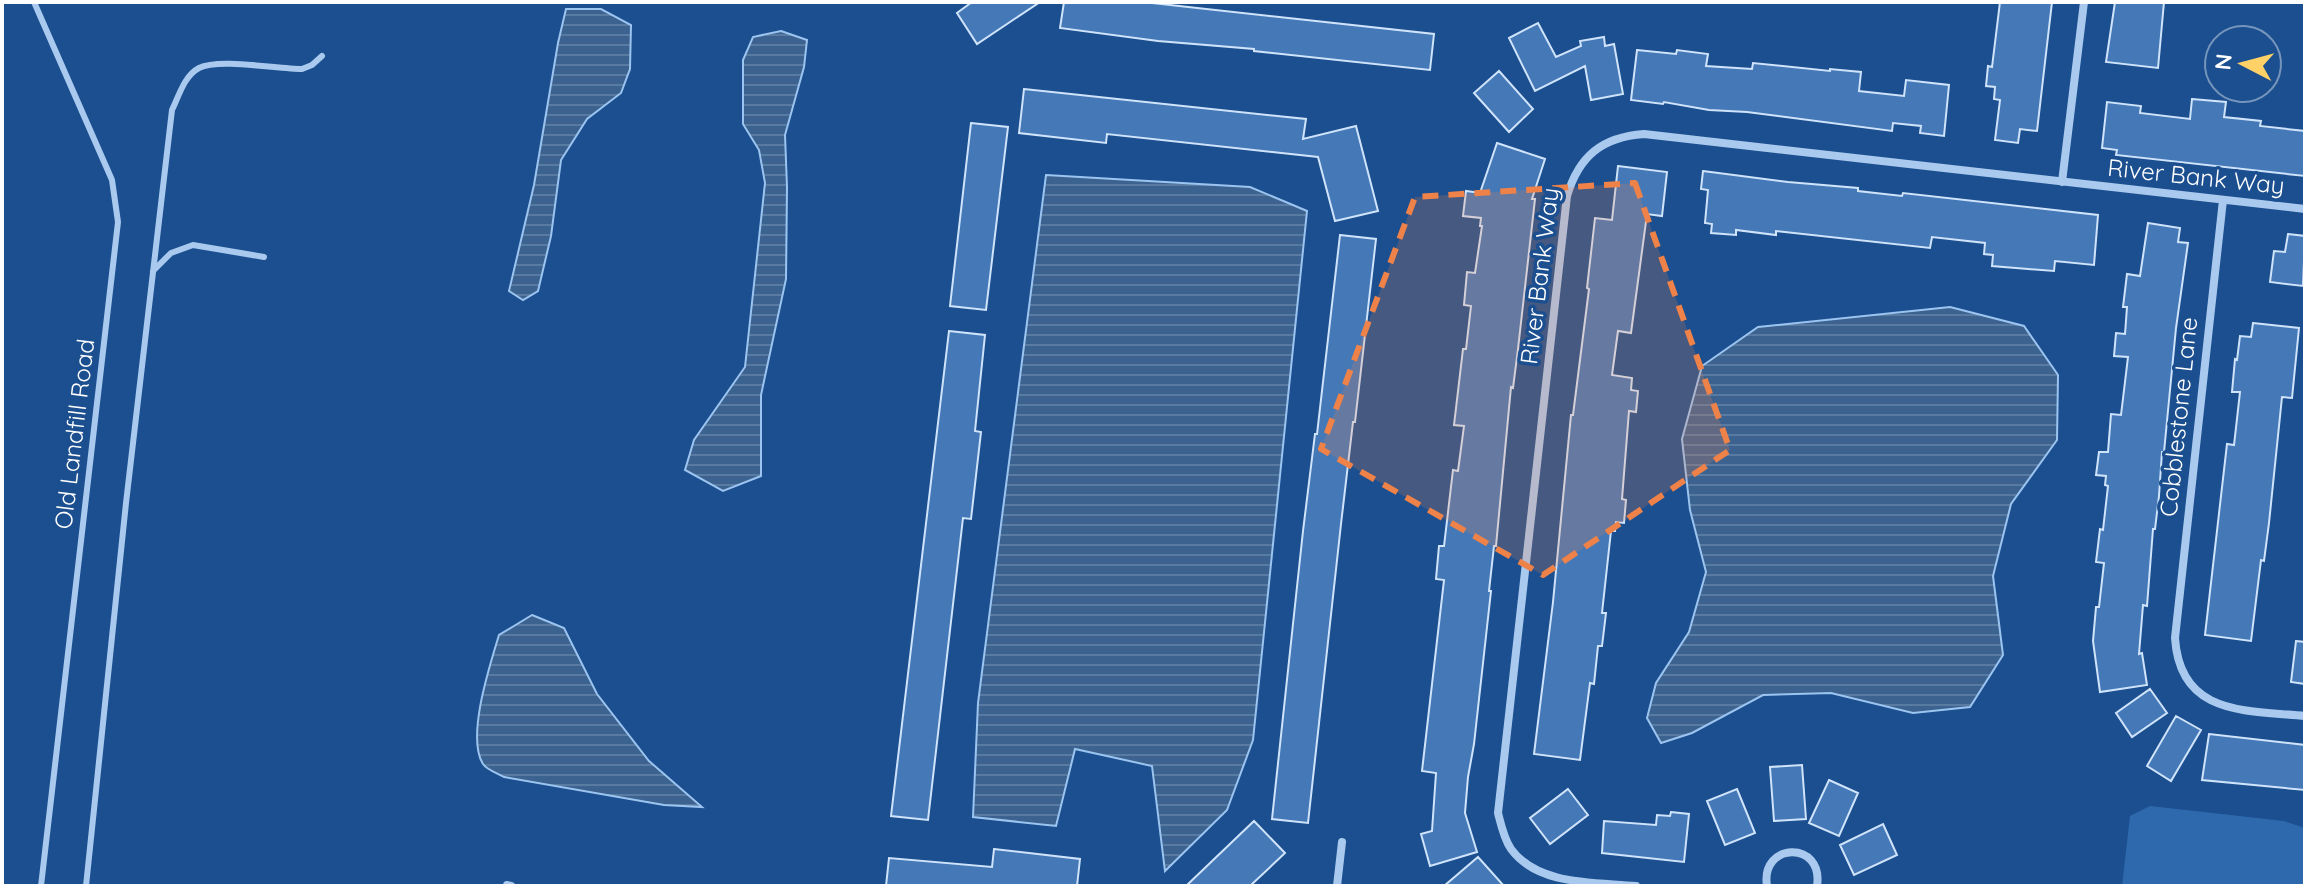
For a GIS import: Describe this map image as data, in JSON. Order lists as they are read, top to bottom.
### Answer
{
  "streets": {
    "street": ["River Bank Way", "Cobblestone Lane"],
    "lane": ["Old Landfill Road"]
  },
  "crossings": [
    ["River Bank Way", "Cobblestone Lane"]
  ],
  "north": "left"
}
